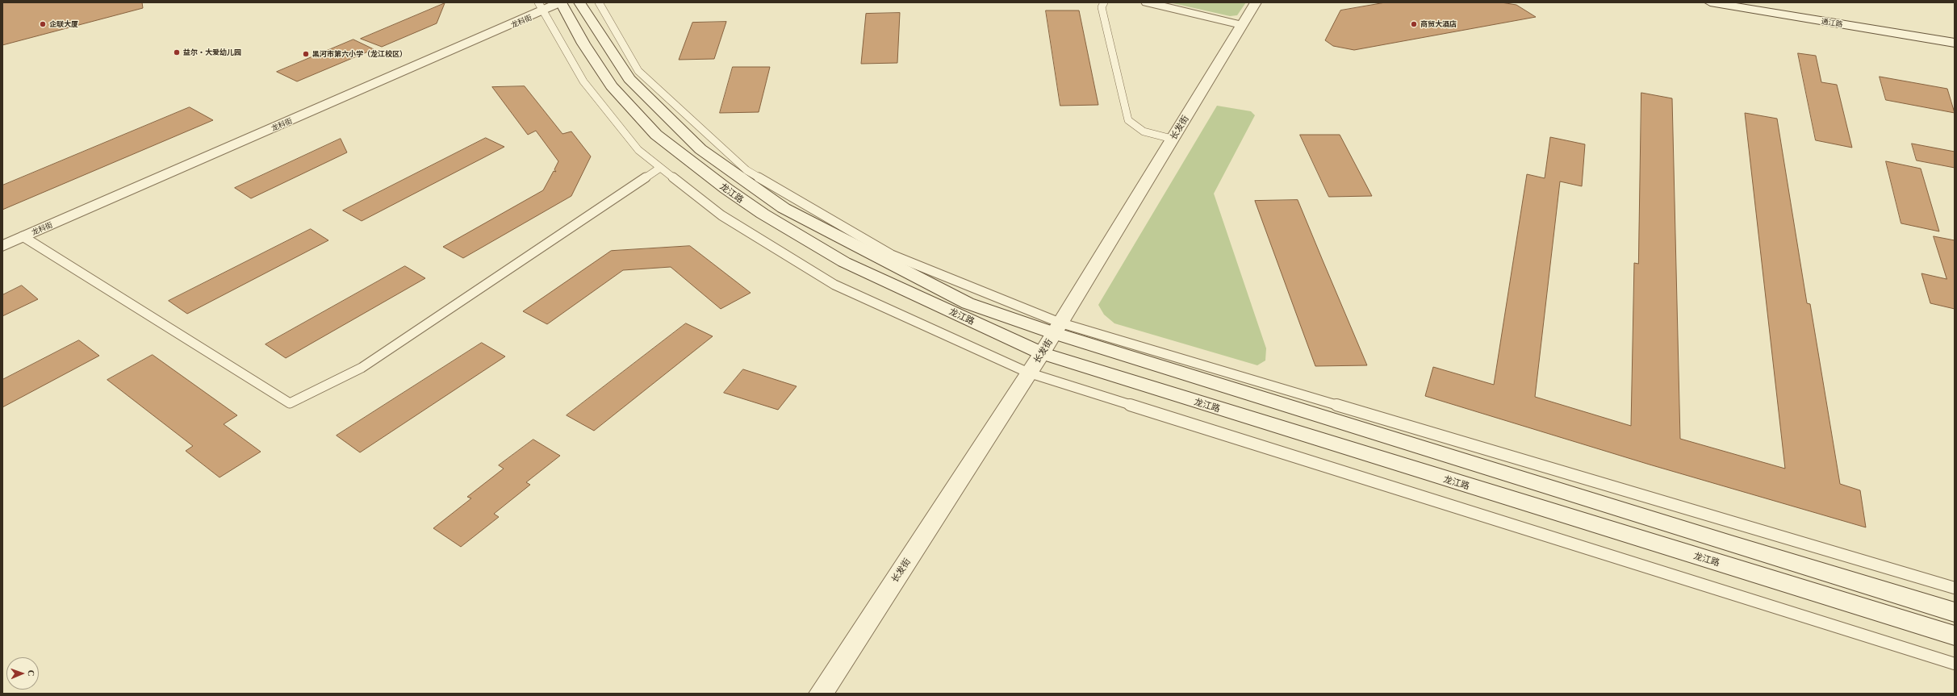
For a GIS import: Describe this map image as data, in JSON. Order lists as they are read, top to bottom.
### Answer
{
  "streets": {
    "street": [
      "龙科街",
      "通江路",
      "长发街",
      "龙江路"
    ]
  },
  "crossings": [
    ["龙科街", "龙江路"],
    ["长发街", "龙江路"]
  ],
  "places": [
    "企联大厦",
    "商贸大酒店",
    "益尔·大爱幼儿园",
    "黑河市第六小学（龙江校区）"
  ],
  "north": "right"
}
